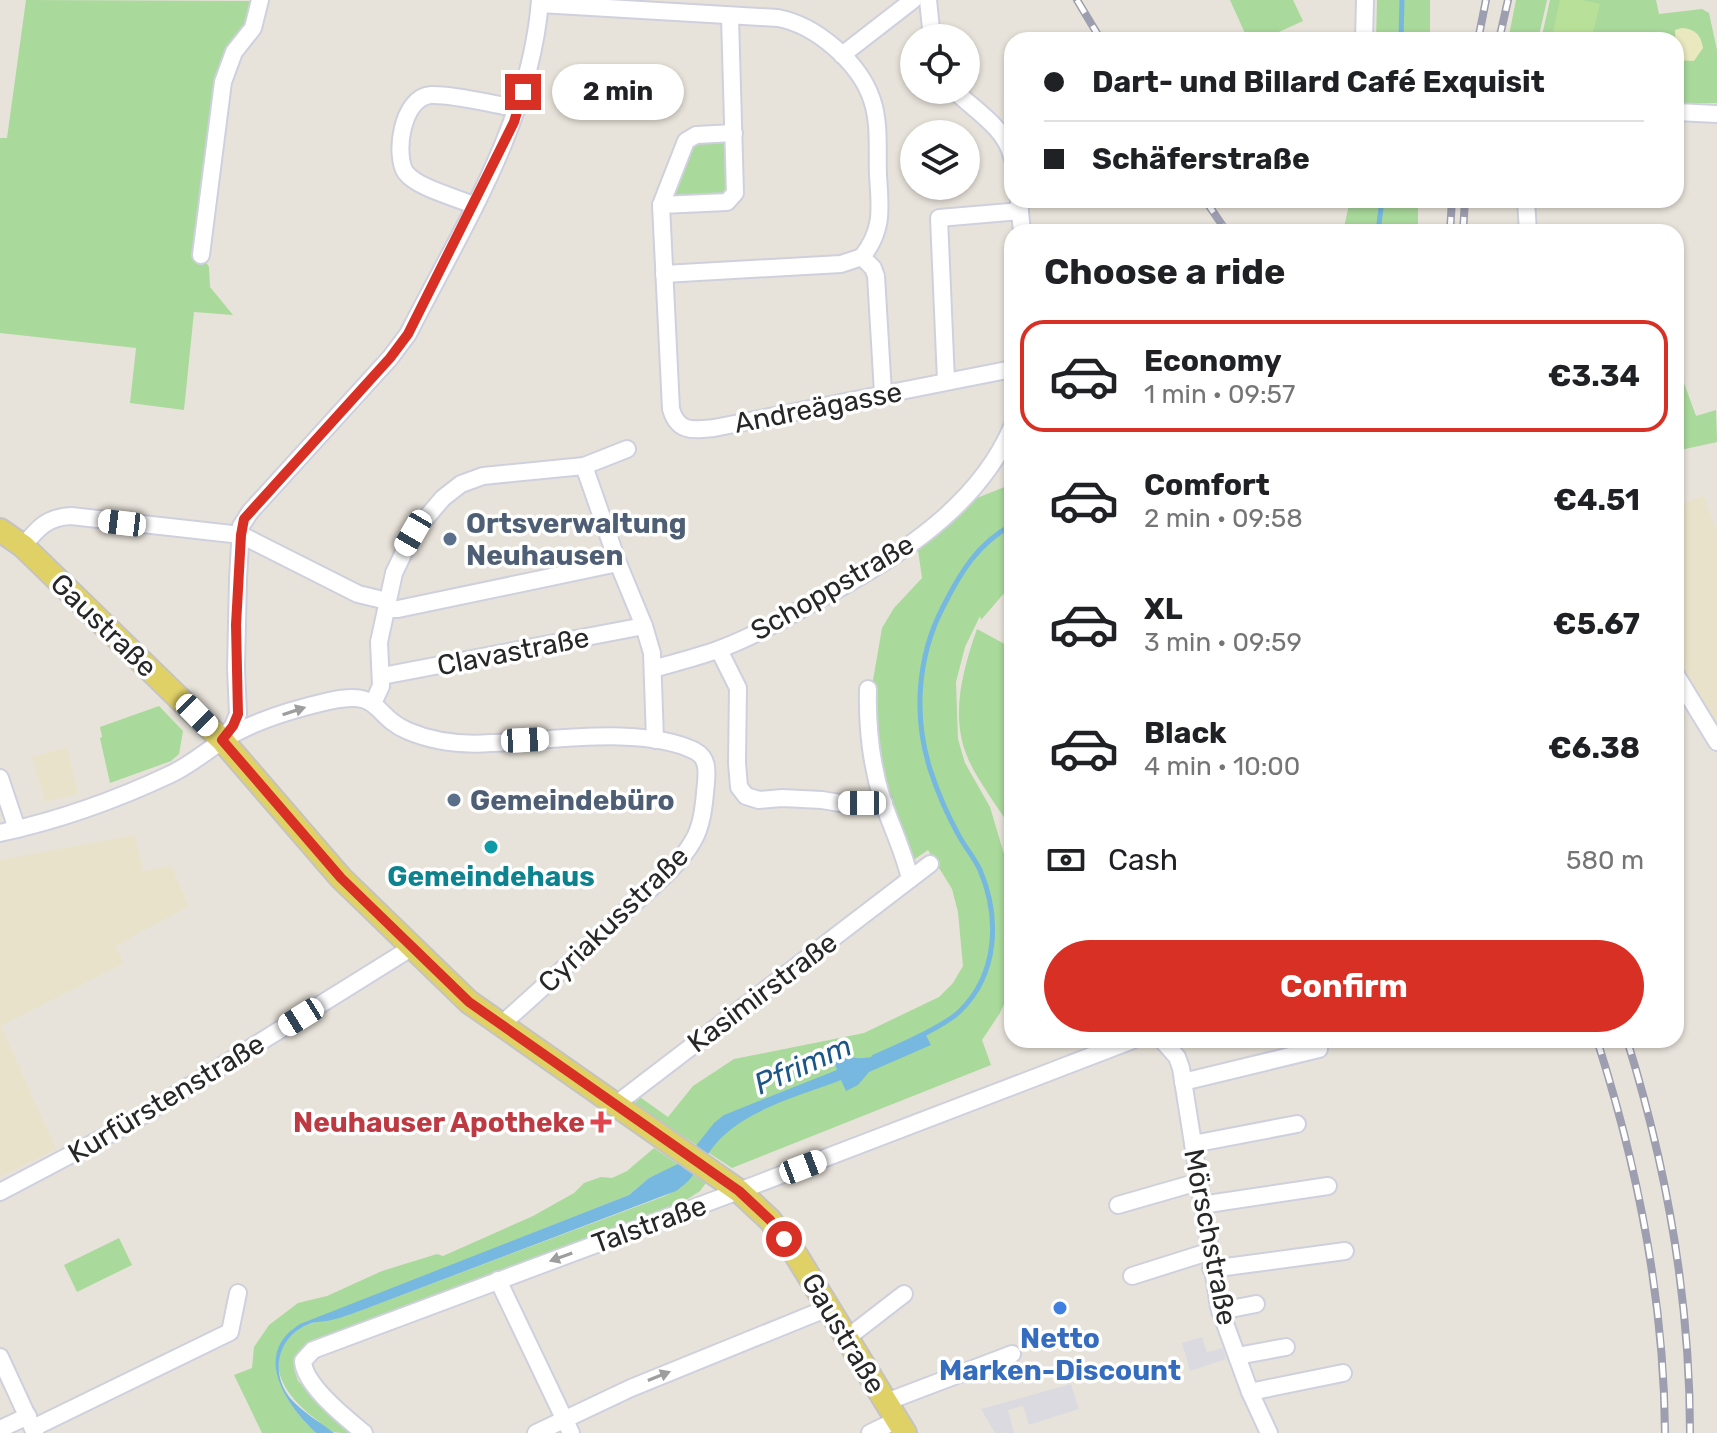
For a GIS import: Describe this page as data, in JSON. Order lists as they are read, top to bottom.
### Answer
{
  "streets": {
    "main road": ["Gaustraße"],
    "street": [
      "Andreägasse",
      "Schoppstraße",
      "Clavastraße",
      "Cyriakusstraße",
      "Kasimirstraße",
      "Kurfürstenstraße",
      "Talstraße",
      "Mörschstraße"
    ]
  },
  "crossings": [
    ["Gaustraße", "Cyriakusstraße"],
    ["Gaustraße", "Kasimirstraße"],
    ["Gaustraße", "Kurfürstenstraße"],
    ["Gaustraße", "Talstraße"]
  ],
  "water": ["Pfrimm"],
  "places": {
    "other": [
      "Ortsverwaltung Neuhausen",
      "Gemeindebüro",
      "Gemeindehaus",
      "Netto Marken-Discount"
    ],
    "health": ["Neuhauser Apotheke"]
  },
  "page": {
    "banner": ["Dart- und Billard Café Exquisit", "Schäferstraße"],
    "bubble": "2 min",
    "heading": "Choose a ride",
    "list": [
      {
        "name": "Economy",
        "note": "1 min · 09:57",
        "value": "€3.34"
      },
      {
        "name": "Comfort",
        "note": "2 min · 09:58",
        "value": "€4.51"
      },
      {
        "name": "XL",
        "note": "3 min · 09:59",
        "value": "€5.67"
      },
      {
        "name": "Black",
        "note": "4 min · 10:00",
        "value": "€6.38"
      }
    ],
    "pay": ["Cash", "580 m"],
    "buttons": "Confirm"
  }
}
